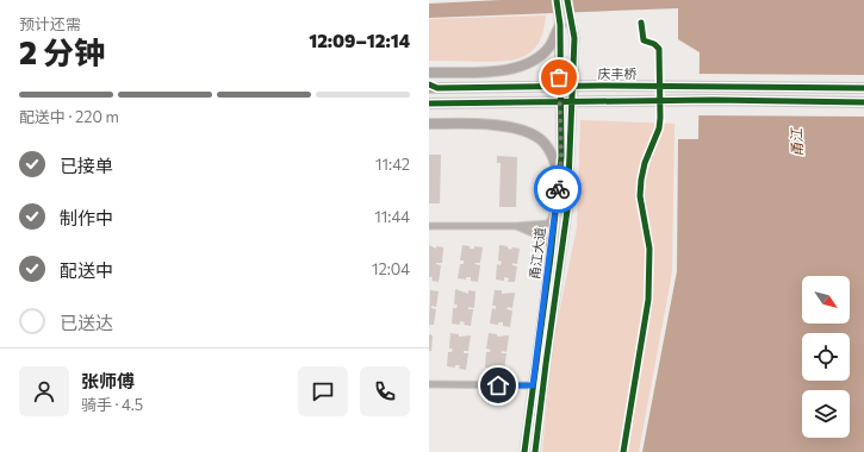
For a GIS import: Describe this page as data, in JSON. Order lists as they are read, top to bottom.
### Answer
{
  "streets": {
    "main road": ["庆丰桥", "甬江大道"]
  },
  "water": ["甬江"],
  "north": "bottom right",
  "page": {
    "heading": ["2 分钟", "预计还需", "12:09–12:14"],
    "panel": ["张师傅", "骑手 · 4.5"],
    "bar": "配送中 · 220 m",
    "list": [
      ["已接单", "11:42"],
      ["制作中", "11:44"],
      ["配送中", "12:04"],
      "已送达"
    ]
  }
}
